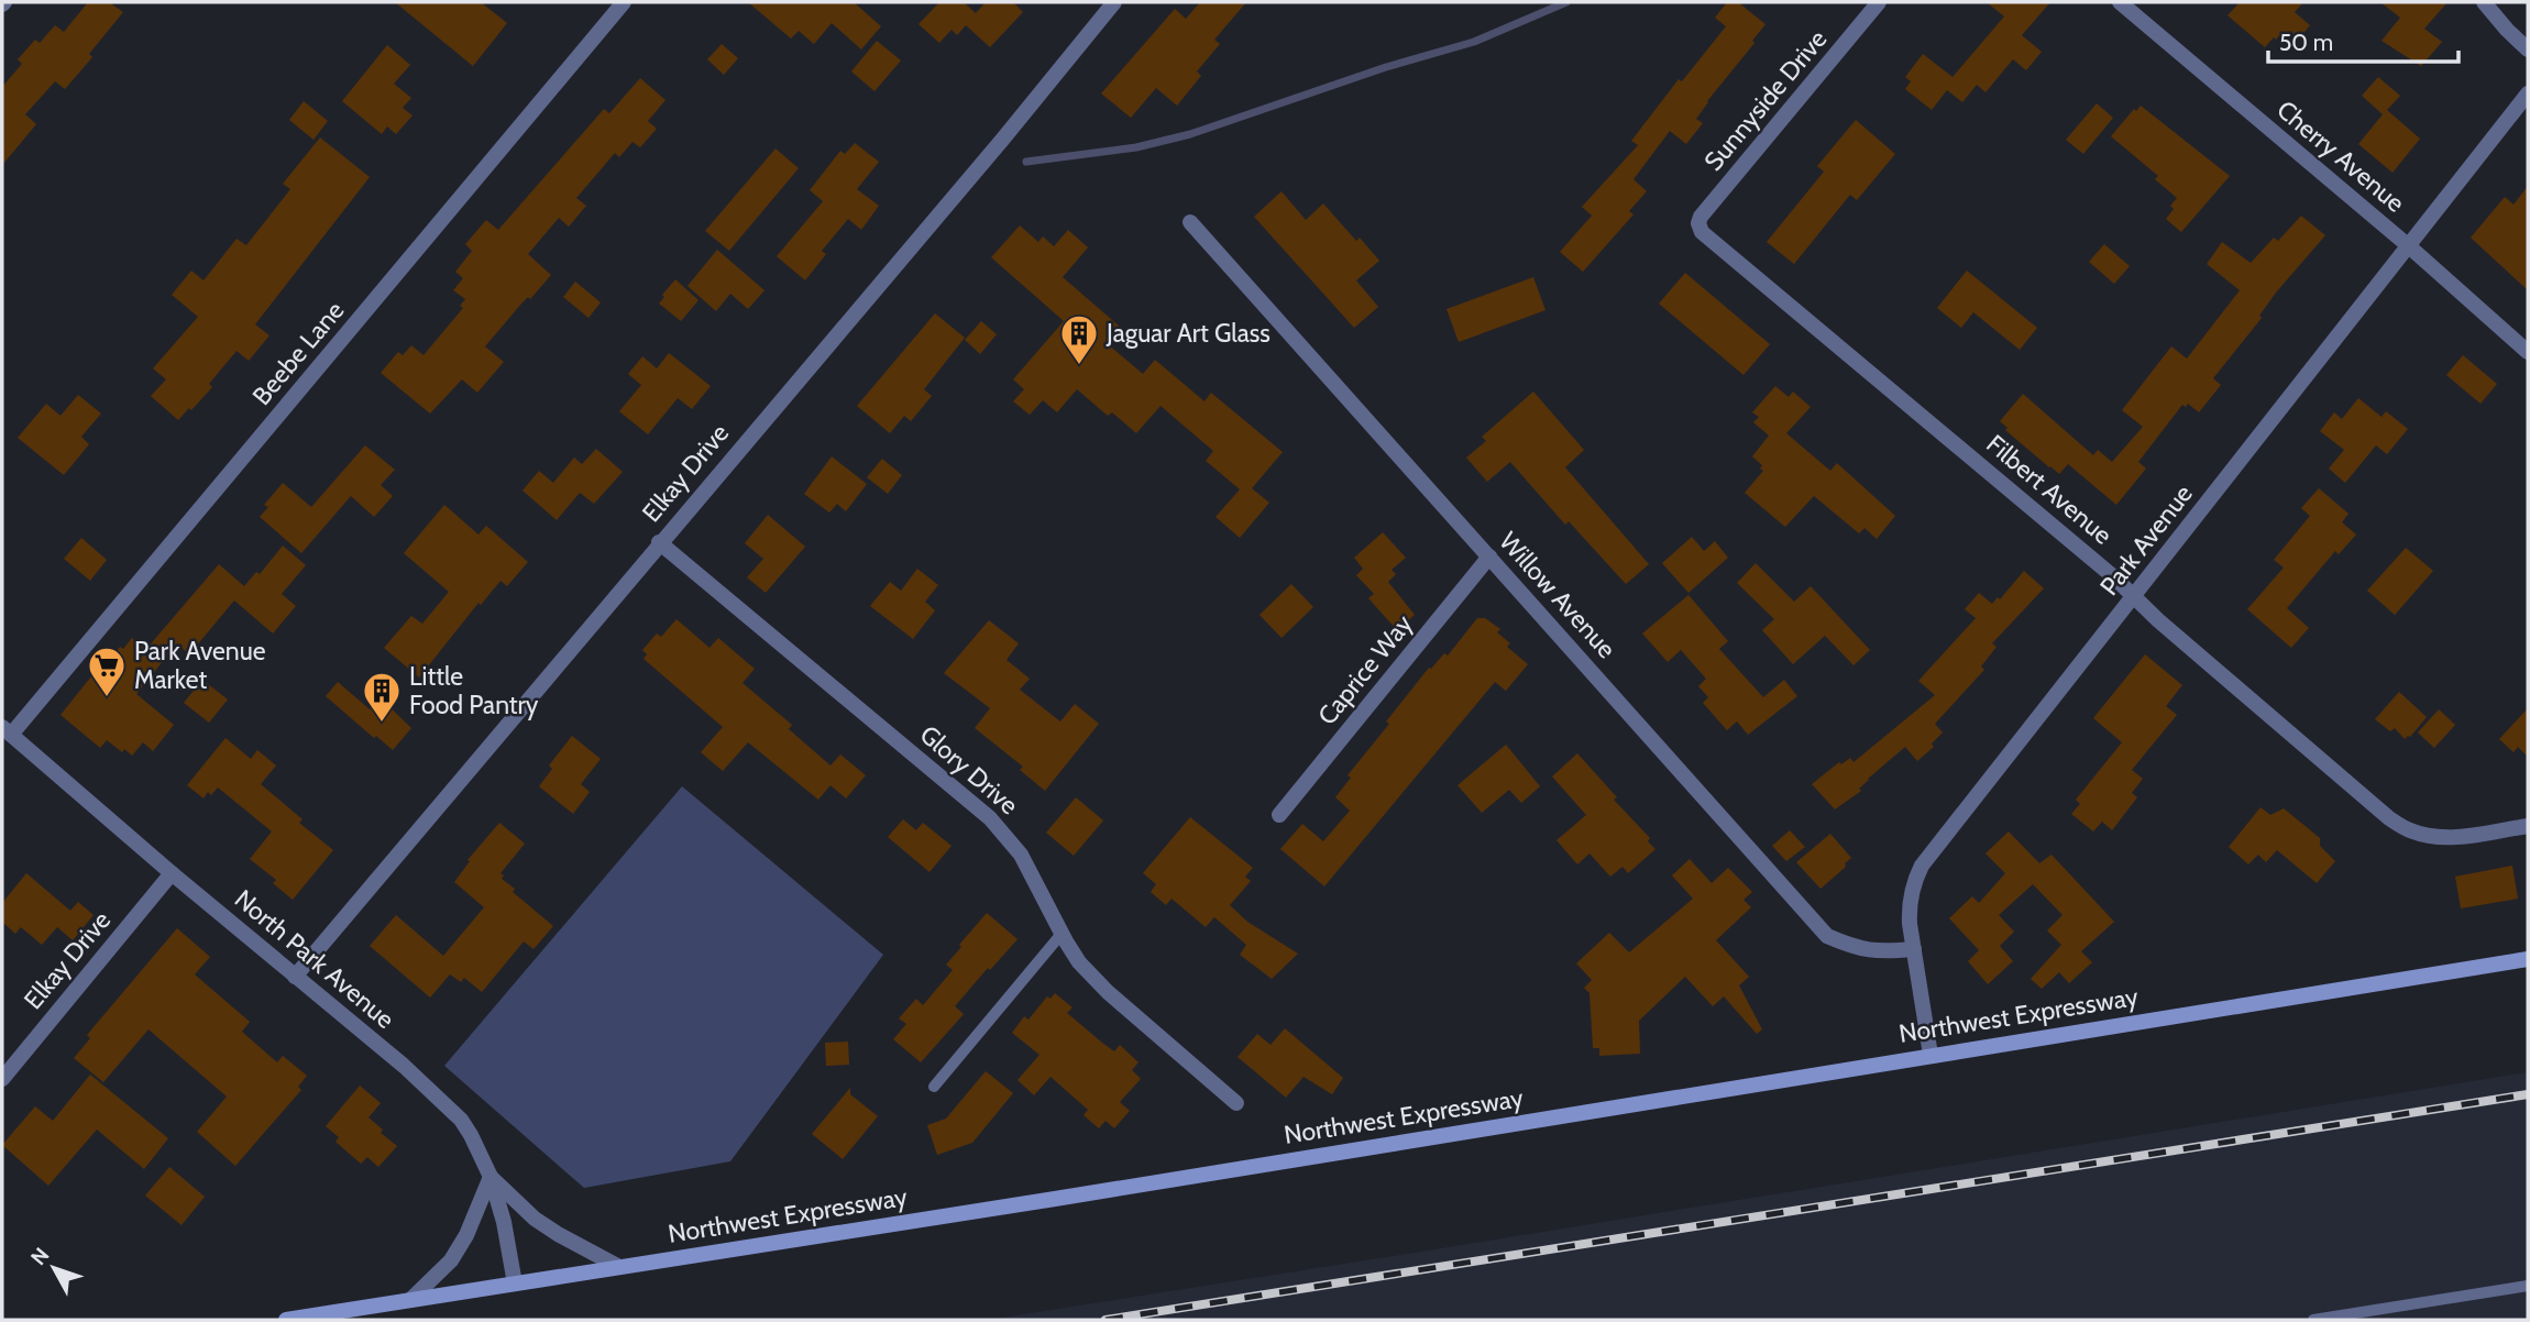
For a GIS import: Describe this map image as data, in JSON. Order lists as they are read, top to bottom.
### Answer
{
  "streets": {
    "main road": ["Northwest Expressway"],
    "street": [
      "Sunnyside Drive",
      "Cherry Avenue",
      "Beebe Lane",
      "Elkay Drive",
      "Filbert Avenue",
      "Park Avenue",
      "Willow Avenue",
      "Caprice Way",
      "Glory Drive",
      "North Park Avenue"
    ]
  },
  "crossings": [
    ["Sunnyside Drive", "Filbert Avenue"],
    ["Cherry Avenue", "Park Avenue"],
    ["Beebe Lane", "North Park Avenue"],
    ["Elkay Drive", "Glory Drive"],
    ["Elkay Drive", "North Park Avenue"],
    ["Filbert Avenue", "Park Avenue"],
    ["Park Avenue", "Willow Avenue"],
    ["Park Avenue", "Northwest Expressway"],
    ["Willow Avenue", "Caprice Way"],
    ["North Park Avenue", "Northwest Expressway"]
  ],
  "places": {
    "building": ["Jaguar Art Glass", "Little Food Pantry"],
    "supermarket": ["Park Avenue Market"]
  },
  "scale_bar": "50 m",
  "north": "top left"
}
